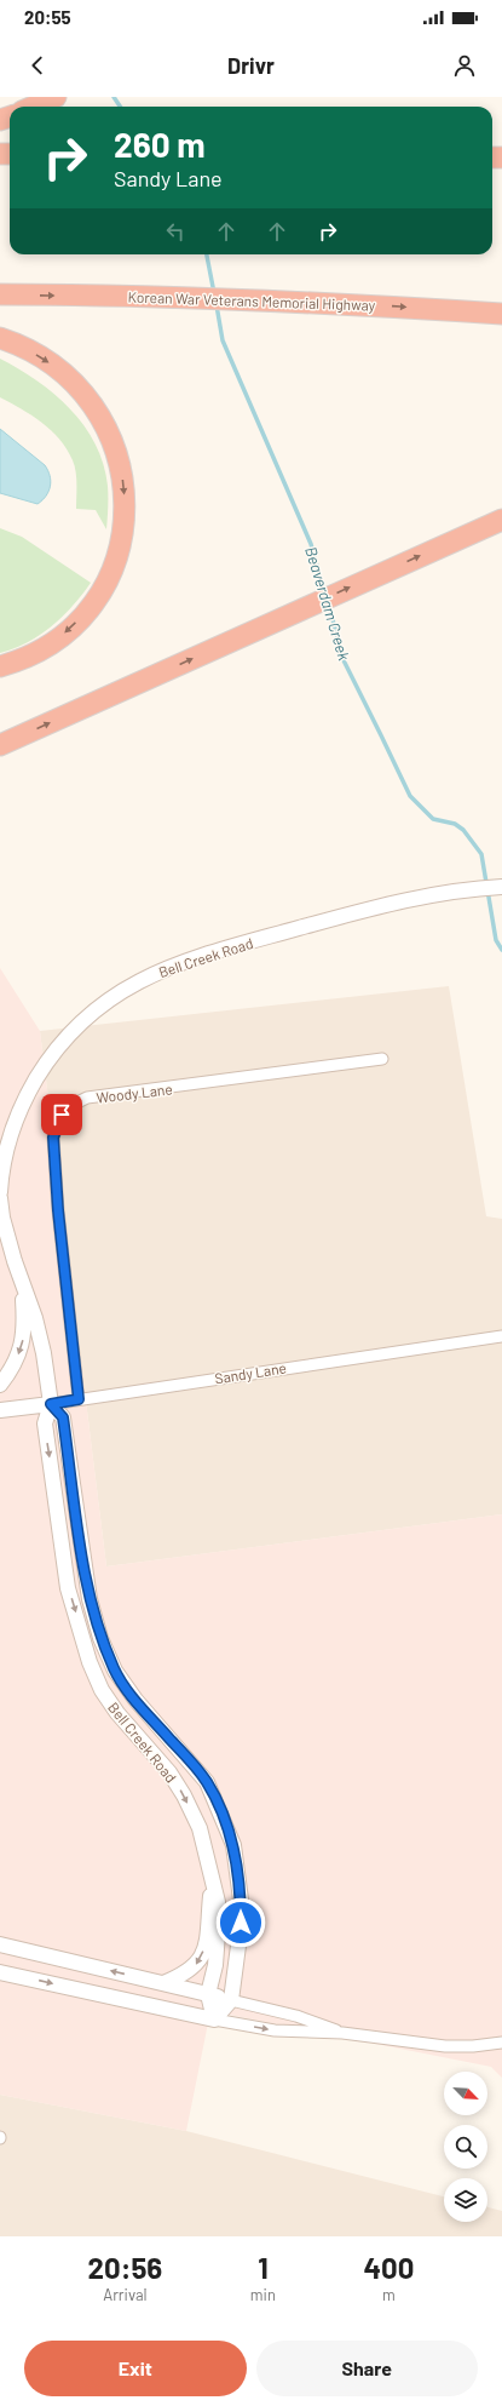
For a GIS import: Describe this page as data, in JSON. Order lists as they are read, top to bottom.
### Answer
{
  "streets": {
    "highway": ["Korean War Veterans Memorial Highway"],
    "street": ["Bell Creek Road", "Woody Lane", "Sandy Lane"]
  },
  "crossings": [
    ["Bell Creek Road", "Sandy Lane"],
    ["Woody Lane", "Sandy Lane"]
  ],
  "one_way": ["Korean War Veterans Memorial Highway"],
  "water": ["Beaverdam Creek"],
  "north": "bottom right",
  "page": {
    "status": "20:55",
    "header": "Drivr",
    "turn": ["260 m", "Sandy Lane"],
    "eta": [
      "20:56",
      "Arrival",
      "1",
      "min",
      "400",
      "m"
    ],
    "buttons": ["Exit", "Share"]
  }
}
